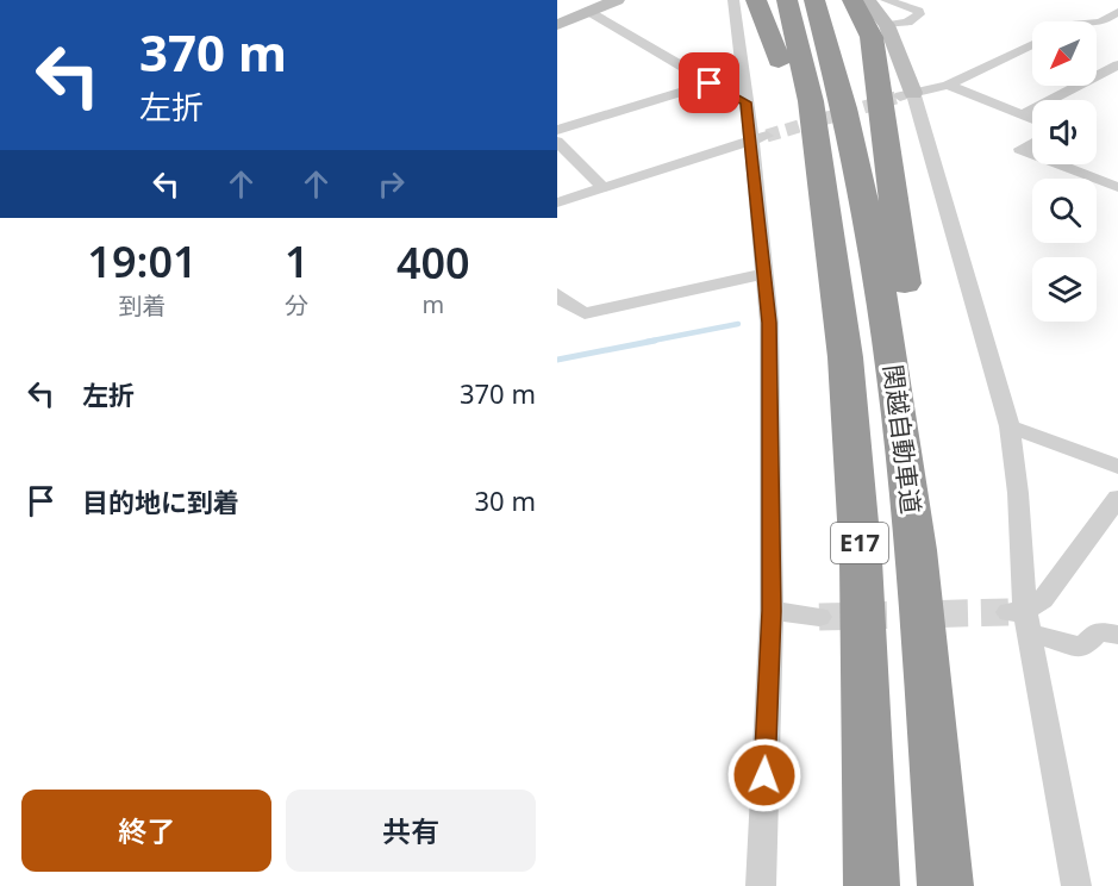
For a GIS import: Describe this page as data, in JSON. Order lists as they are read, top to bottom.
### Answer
{
  "streets": {
    "highway": ["関越自動車道", "E17"]
  },
  "north": "bottom left",
  "page": {
    "turn": ["370 m", "左折"],
    "eta": [
      "19:01",
      "到着",
      "1",
      "分",
      "400",
      "m"
    ],
    "list": [
      {
        "name": "左折",
        "value": "370 m"
      },
      {
        "name": "目的地に到着",
        "value": "30 m"
      }
    ],
    "buttons": ["終了", "共有"]
  }
}
